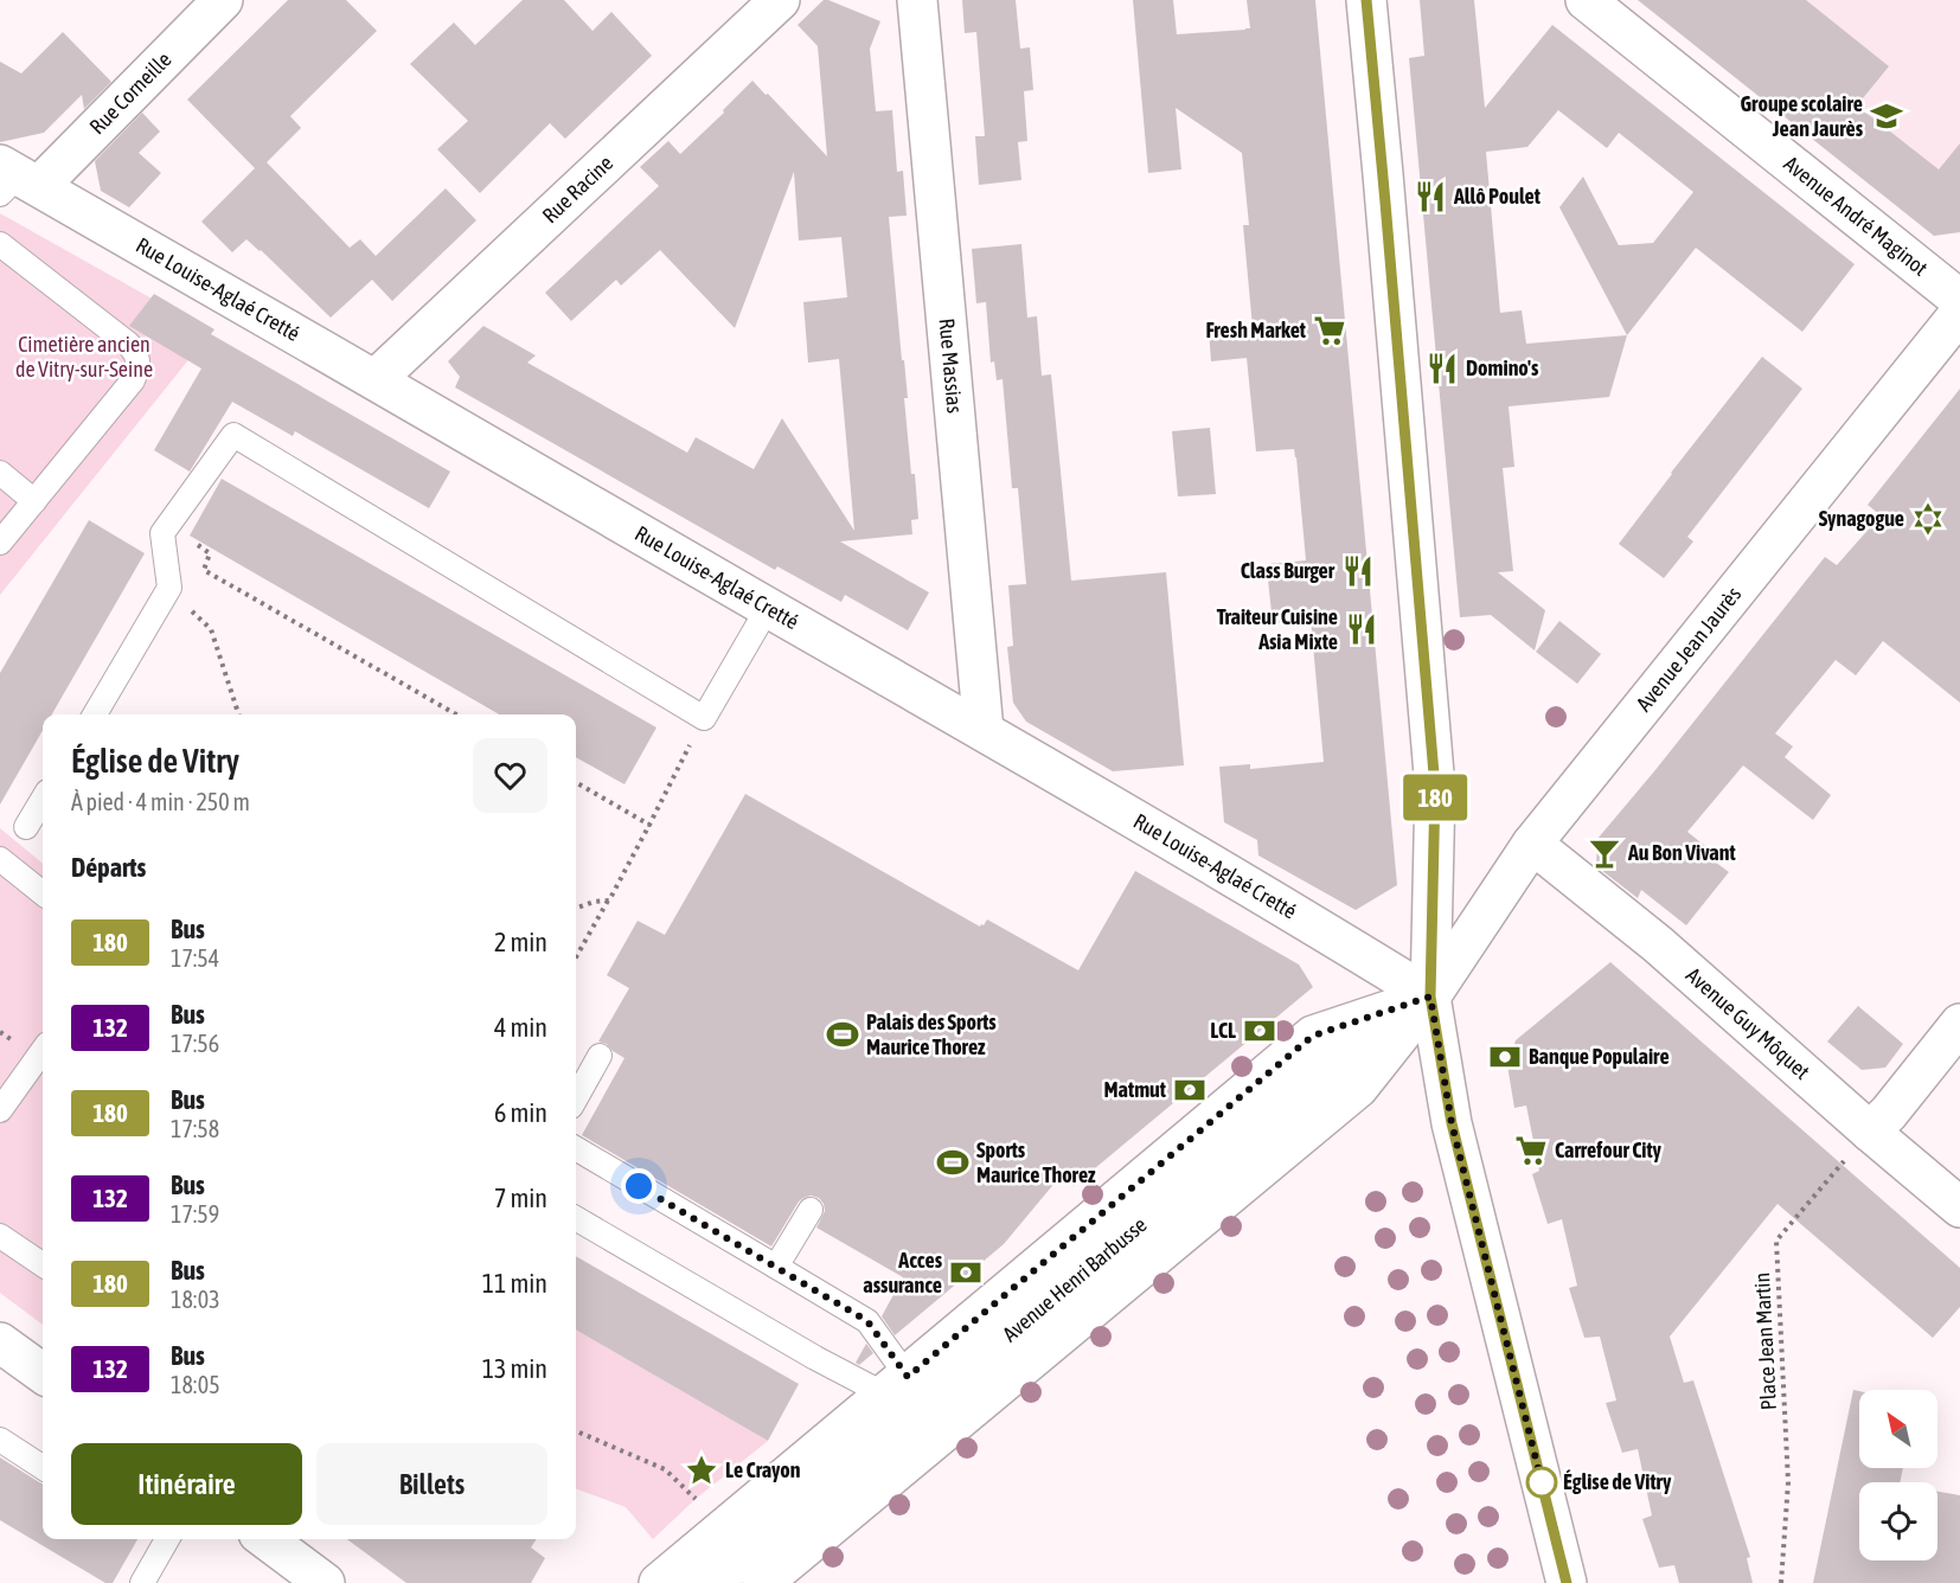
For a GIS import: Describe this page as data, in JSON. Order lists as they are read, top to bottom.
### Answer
{
  "streets": {
    "street": [
      "Rue Corneille",
      "Rue Racine",
      "Avenue André Maginot",
      "Rue Louise-Aglaé Cretté",
      "Rue Massias",
      "Avenue Jean Jaurès",
      "Avenue Guy Môquet",
      "Avenue Henri Barbusse"
    ],
    "path": ["Place Jean Martin"]
  },
  "crossings": [
    ["Rue Corneille", "Rue Louise-Aglaé Cretté"],
    ["Rue Racine", "Rue Louise-Aglaé Cretté"],
    ["Rue Louise-Aglaé Cretté", "Rue Massias"],
    ["Rue Louise-Aglaé Cretté", "Avenue Jean Jaurès"],
    ["Rue Louise-Aglaé Cretté", "Avenue Henri Barbusse"],
    ["Avenue Jean Jaurès", "Avenue Guy Môquet"],
    ["Avenue Jean Jaurès", "Avenue Henri Barbusse"],
    ["Avenue Guy Môquet", "Place Jean Martin"]
  ],
  "parks": ["Cimetière ancien de Vitry-sur-Seine"],
  "places": {
    "school or university": ["Groupe scolaire Jean Jaurès"],
    "restaurant": [
      "Allô Poulet",
      "Domino's",
      "Class Burger",
      "Traiteur Cuisine Asia Mixte"
    ],
    "supermarket": ["Fresh Market", "Carrefour City"],
    "synagogue": ["Synagogue"],
    "bar": ["Au Bon Vivant"],
    "bank": [
      "LCL",
      "Banque Populaire",
      "Matmut",
      "Acces assurance"
    ],
    "sports": ["Palais des Sports Maurice Thorez", "Sports Maurice Thorez"],
    "place": ["Le Crayon"],
    "other": ["Église de Vitry"]
  },
  "lines": ["bus line 180"],
  "north": "top left",
  "page": {
    "on_map": "180",
    "heading": [
      ["Église de Vitry", "À pied · 4 min · 250 m"],
      "Départs"
    ],
    "list": [
      {
        "mark": "180",
        "name": "Bus",
        "note": "17:54",
        "value": "2 min"
      },
      {
        "mark": "132",
        "name": "Bus",
        "note": "17:56",
        "value": "4 min"
      },
      {
        "mark": "180",
        "name": "Bus",
        "note": "17:58",
        "value": "6 min"
      },
      {
        "mark": "132",
        "name": "Bus",
        "note": "17:59",
        "value": "7 min"
      },
      {
        "mark": "180",
        "name": "Bus",
        "note": "18:03",
        "value": "11 min"
      },
      {
        "mark": "132",
        "name": "Bus",
        "note": "18:05",
        "value": "13 min"
      }
    ],
    "buttons": ["Itinéraire", "Billets"]
  }
}
